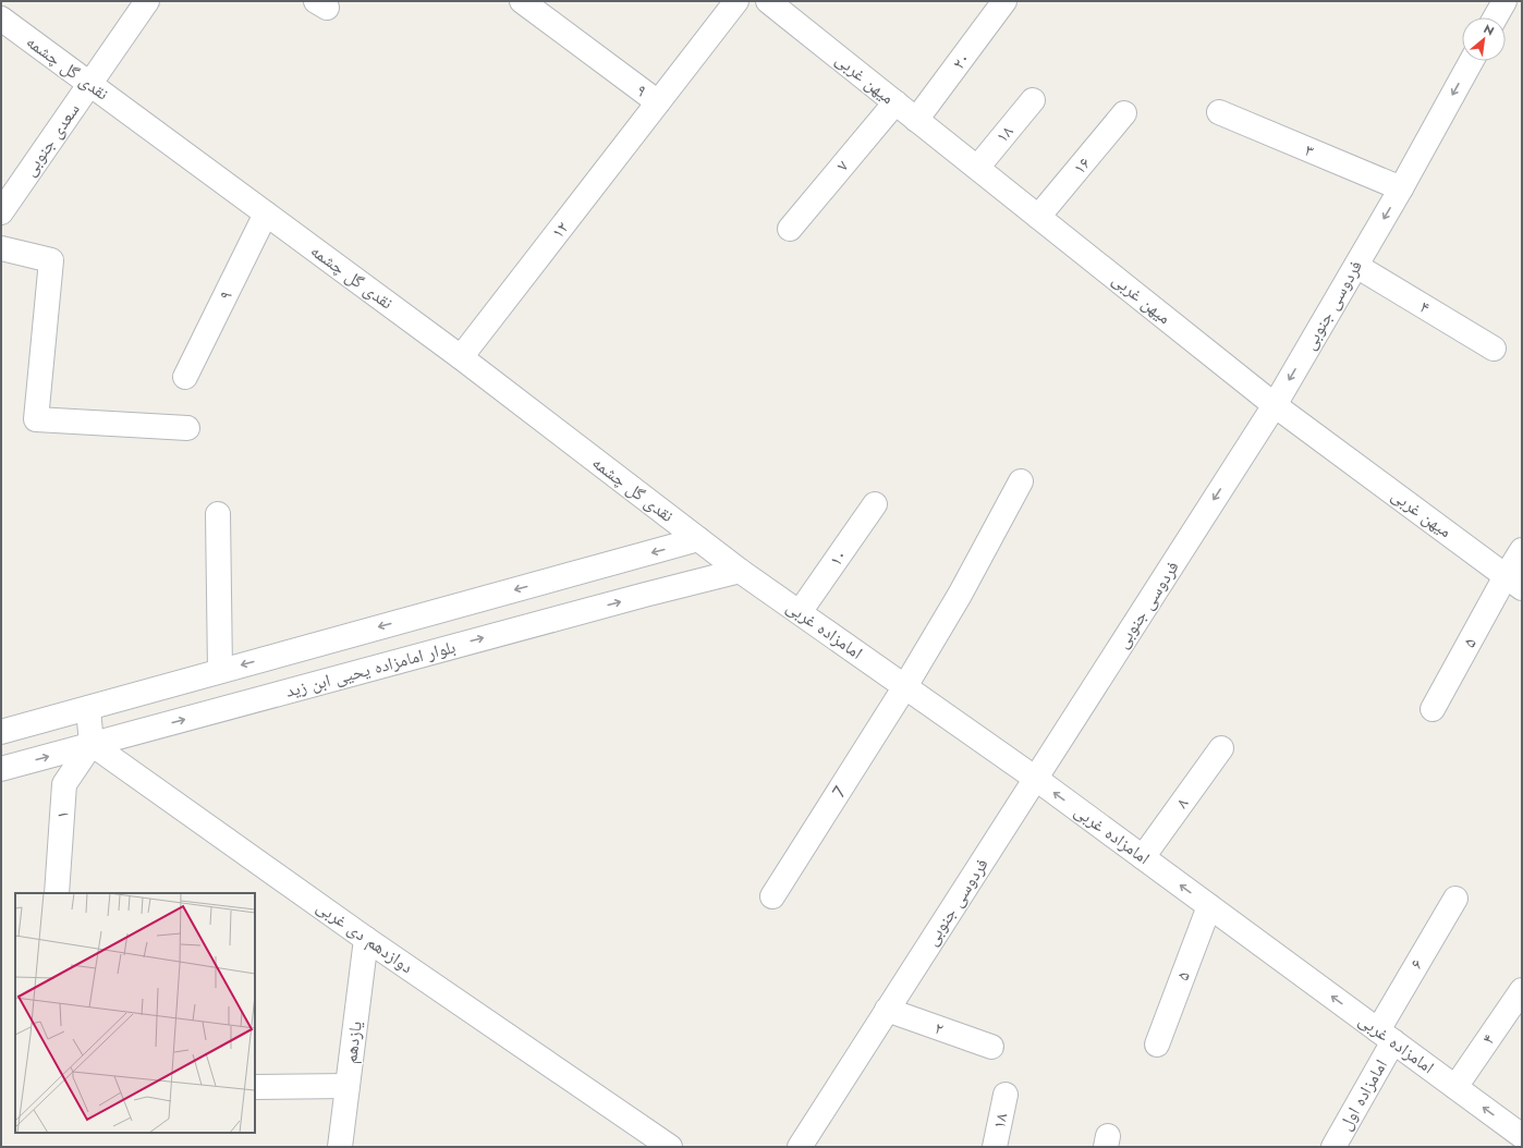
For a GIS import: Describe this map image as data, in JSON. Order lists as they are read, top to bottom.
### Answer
{
  "streets": {
    "street": [
      "۲۰",
      "نقدی گل چشمه",
      "میهن غربی",
      "۹",
      "۱۸",
      "سعدی جنوبی",
      "۳",
      "۷",
      "۱۶",
      "۱۲",
      "فردوسی جنوبی",
      "۴",
      "۱۰",
      "امامزاده غربی",
      "۵",
      "بلوار امامزاده یحیی ابن زید",
      "7",
      "۸",
      "۱",
      "دوازدهم دی غربی",
      "۶",
      "۲",
      "یازدهم",
      "امامزاده اول"
    ]
  },
  "crossings": [
    ["۲۰", "میهن غربی"],
    ["نقدی گل چشمه", "۹"],
    ["نقدی گل چشمه", "سعدی جنوبی"],
    ["نقدی گل چشمه", "۱۲"],
    ["نقدی گل چشمه", "امامزاده غربی"],
    ["میهن غربی", "۱۸"],
    ["میهن غربی", "۷"],
    ["میهن غربی", "۱۶"],
    ["میهن غربی", "فردوسی جنوبی"],
    ["میهن غربی", "۵"],
    ["۹", "۱۲"],
    ["۳", "فردوسی جنوبی"],
    ["فردوسی جنوبی", "۴"],
    ["فردوسی جنوبی", "امامزاده غربی"],
    ["فردوسی جنوبی", "۲"],
    ["۴", "امامزاده غربی"],
    ["۱۰", "امامزاده غربی"],
    ["امامزاده غربی", "۵"],
    ["امامزاده غربی", "بلوار امامزاده یحیی ابن زید"],
    ["امامزاده غربی", "7"],
    ["امامزاده غربی", "۸"],
    ["امامزاده غربی", "۶"],
    ["امامزاده غربی", "امامزاده اول"],
    ["بلوار امامزاده یحیی ابن زید", "۱"],
    ["بلوار امامزاده یحیی ابن زید", "دوازدهم دی غربی"],
    ["۱", "دوازدهم دی غربی"],
    ["دوازدهم دی غربی", "یازدهم"],
    ["۶", "امامزاده اول"]
  ],
  "one_way": ["فردوسی جنوبی", "امامزاده غربی"],
  "north": "top right"
}
